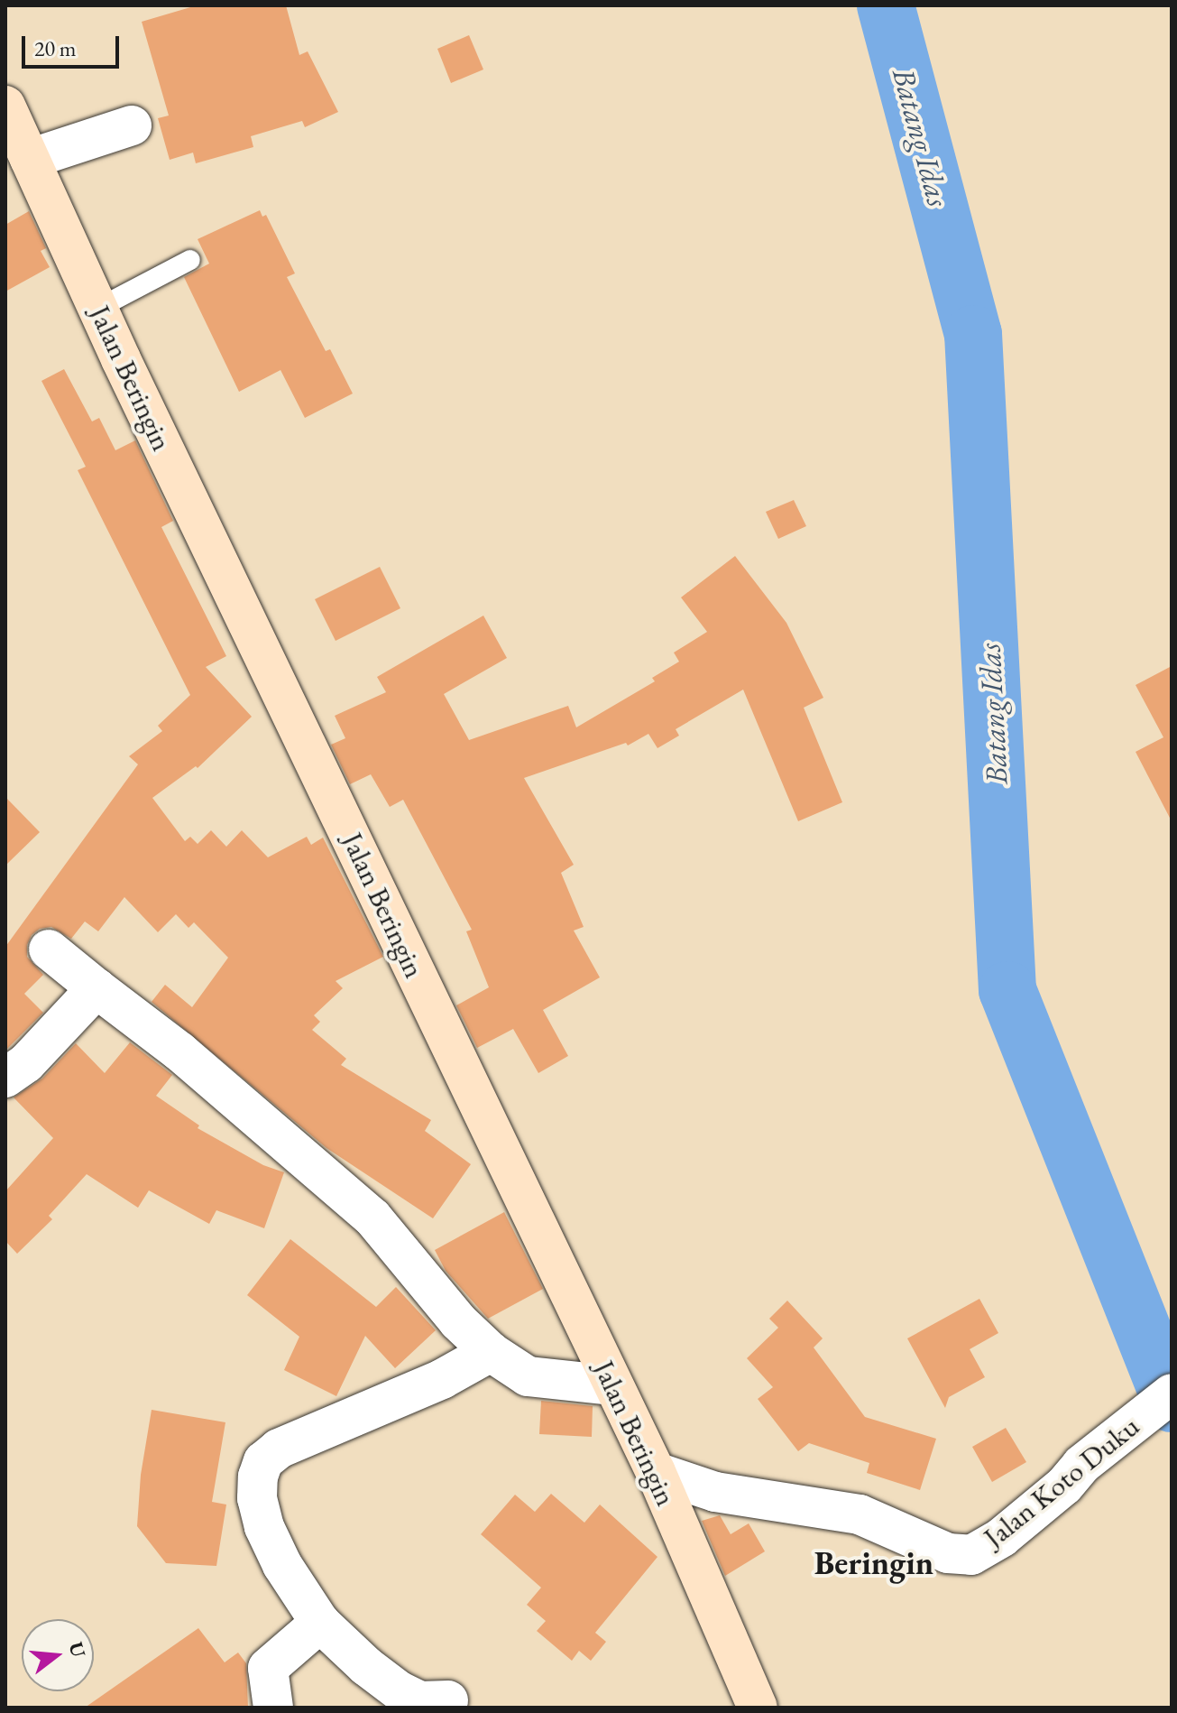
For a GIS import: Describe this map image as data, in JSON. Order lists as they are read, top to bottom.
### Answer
{
  "streets": {
    "street": ["Jalan Beringin", "Jalan Koto Duku"]
  },
  "crossings": [
    ["Jalan Beringin", "Jalan Koto Duku"]
  ],
  "districts": ["Beringin"],
  "water": ["Batang Idas"],
  "scale_bar": "20 m",
  "north": "right"
}
